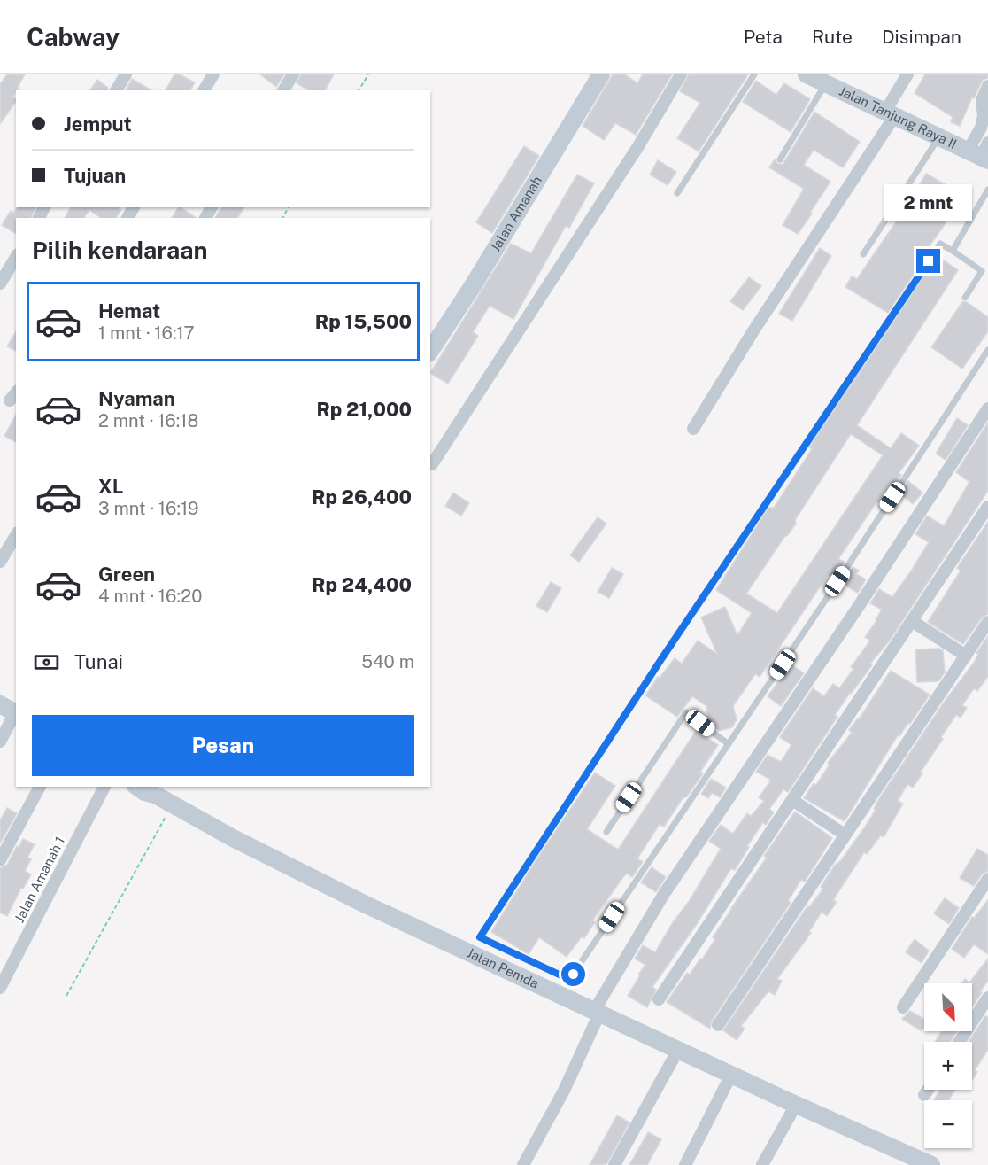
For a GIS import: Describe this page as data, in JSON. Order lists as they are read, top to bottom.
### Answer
{
  "streets": {
    "street": [
      "Jalan Tanjung Raya II",
      "Jalan Amanah",
      "Jalan Amanah 1",
      "Jalan Pemda"
    ]
  },
  "north": "bottom right",
  "page": {
    "header": "Cabway",
    "nav": ["Peta", "Rute", "Disimpan"],
    "banner": ["Jemput", "Tujuan"],
    "bubble": "2 mnt",
    "heading": "Pilih kendaraan",
    "list": [
      {
        "name": "Hemat",
        "note": "1 mnt · 16:17",
        "value": "Rp 15,500"
      },
      {
        "name": "Nyaman",
        "note": "2 mnt · 16:18",
        "value": "Rp 21,000"
      },
      {
        "name": "XL",
        "note": "3 mnt · 16:19",
        "value": "Rp 26,400"
      },
      {
        "name": "Green",
        "note": "4 mnt · 16:20",
        "value": "Rp 24,400"
      }
    ],
    "pay": ["Tunai", "540 m"],
    "buttons": "Pesan",
    "map_buttons": ["+", "−"]
  }
}
